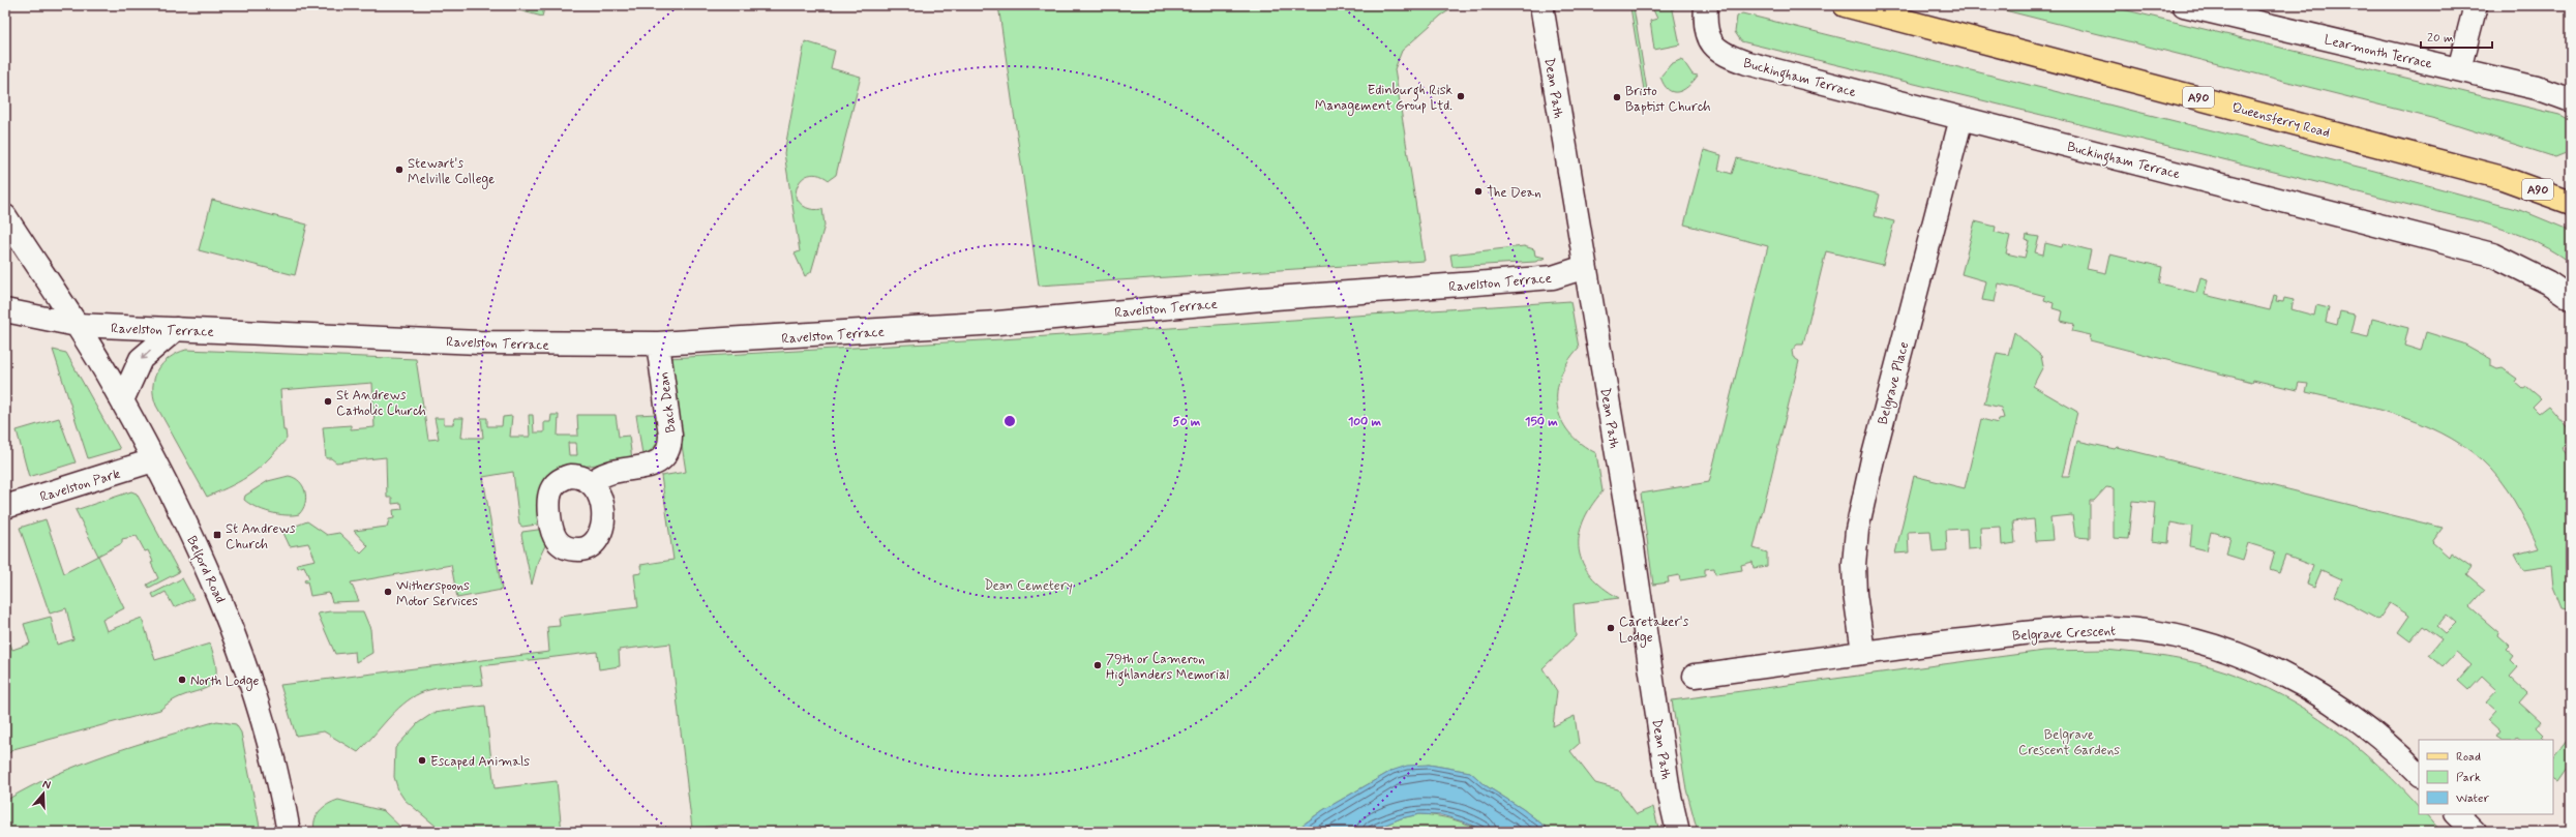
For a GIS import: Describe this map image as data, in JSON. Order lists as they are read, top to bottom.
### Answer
{
  "streets": {
    "main road": ["A90", "Queensferry Road"],
    "street": [
      "Learmonth Terrace",
      "Buckingham Terrace",
      "Dean Path",
      "Ravelston Terrace",
      "Belgrave Place",
      "Back Dean",
      "Ravelston Park",
      "Belford Road",
      "Belgrave Crescent"
    ]
  },
  "crossings": [
    ["Buckingham Terrace", "Belgrave Place"],
    ["Dean Path", "Ravelston Terrace"],
    ["Ravelston Terrace", "Back Dean"],
    ["Ravelston Terrace", "Belford Road"],
    ["Belgrave Place", "Belgrave Crescent"],
    ["Ravelston Park", "Belford Road"]
  ],
  "parks": ["Dean Cemetery", "Belgrave Crescent Gardens"],
  "places": {
    "other": [
      "Edinburgh Risk Management Group Ltd.",
      "Bristo Baptist Church",
      "Stewart's Melville College",
      "The Dean",
      "St Andrews Catholic Church",
      "Witherspoons Motor Services",
      "Caretaker's Lodge",
      "79th or Cameron Highlanders Memorial",
      "North Lodge",
      "Escaped Animals"
    ],
    "transit": ["St Andrews Church"]
  },
  "legend": ["Road", "Park", "Water"],
  "scale_bar": "20 m",
  "north": "top",
  "rings": ["50 m", "100 m", "150 m"]
}
